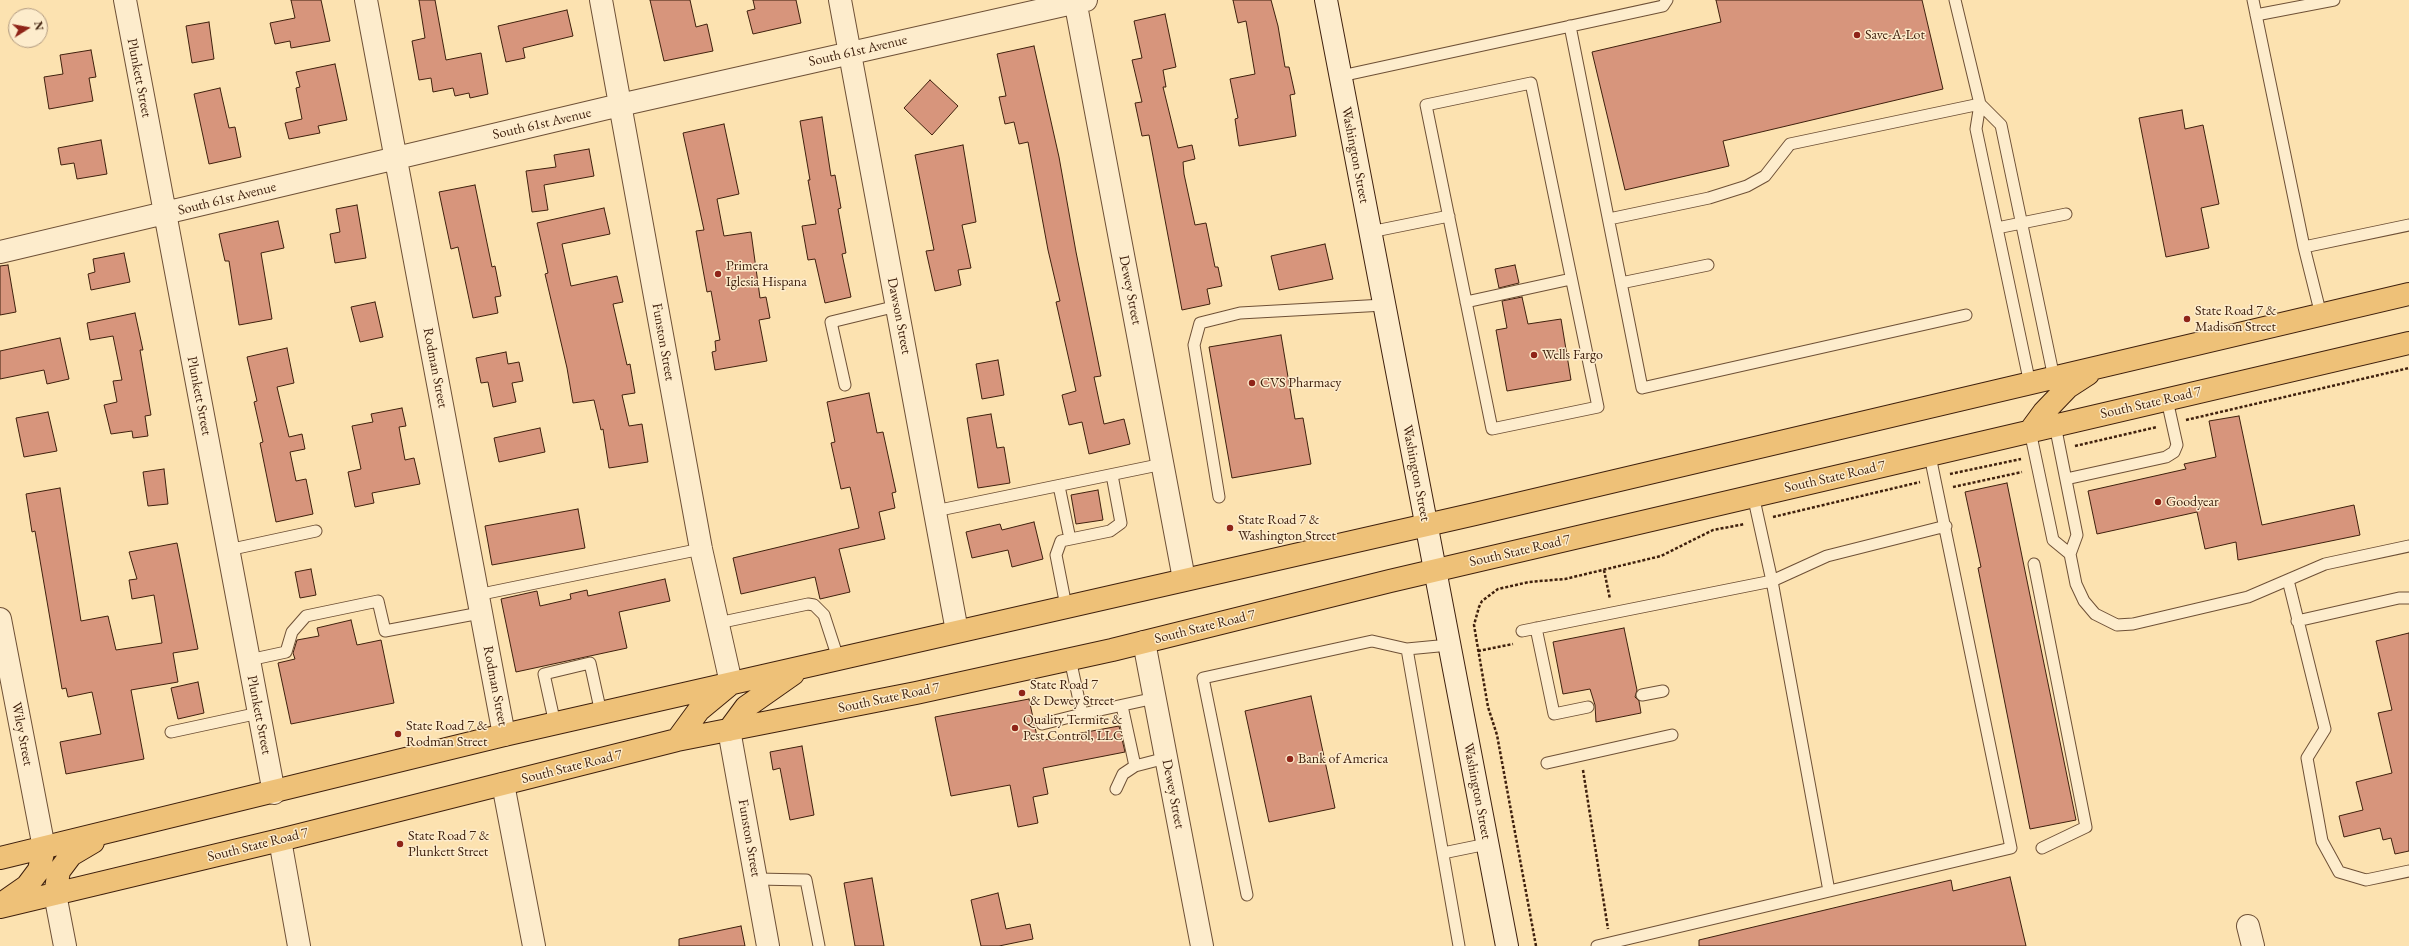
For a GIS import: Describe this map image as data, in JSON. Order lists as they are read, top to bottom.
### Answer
{
  "streets": {
    "main road": ["South State Road 7"],
    "street": [
      "South 61st Avenue",
      "Plunkett Street",
      "Washington Street",
      "Dewey Street",
      "Dawson Street",
      "Funston Street",
      "Rodman Street",
      "Wiley Street"
    ]
  },
  "crossings": [
    ["South 61st Avenue", "Plunkett Street"],
    ["South 61st Avenue", "Dewey Street"],
    ["South 61st Avenue", "Dawson Street"],
    ["South 61st Avenue", "Funston Street"],
    ["South 61st Avenue", "Rodman Street"],
    ["Washington Street", "South State Road 7"],
    ["Dewey Street", "South State Road 7"],
    ["Funston Street", "South State Road 7"]
  ],
  "places": [
    "Save-A-Lot",
    "Primera Iglesia Hispana",
    "State Road 7 & Madison Street",
    "Wells Fargo",
    "CVS Pharmacy",
    "Goodyear",
    "State Road 7 & Washington Street",
    "State Road 7 & Dewey Street",
    "Quality Termite & Pest Control, LLC",
    "State Road 7 & Rodman Street",
    "Bank of America",
    "State Road 7 & Plunkett Street"
  ],
  "north": "right"
}
